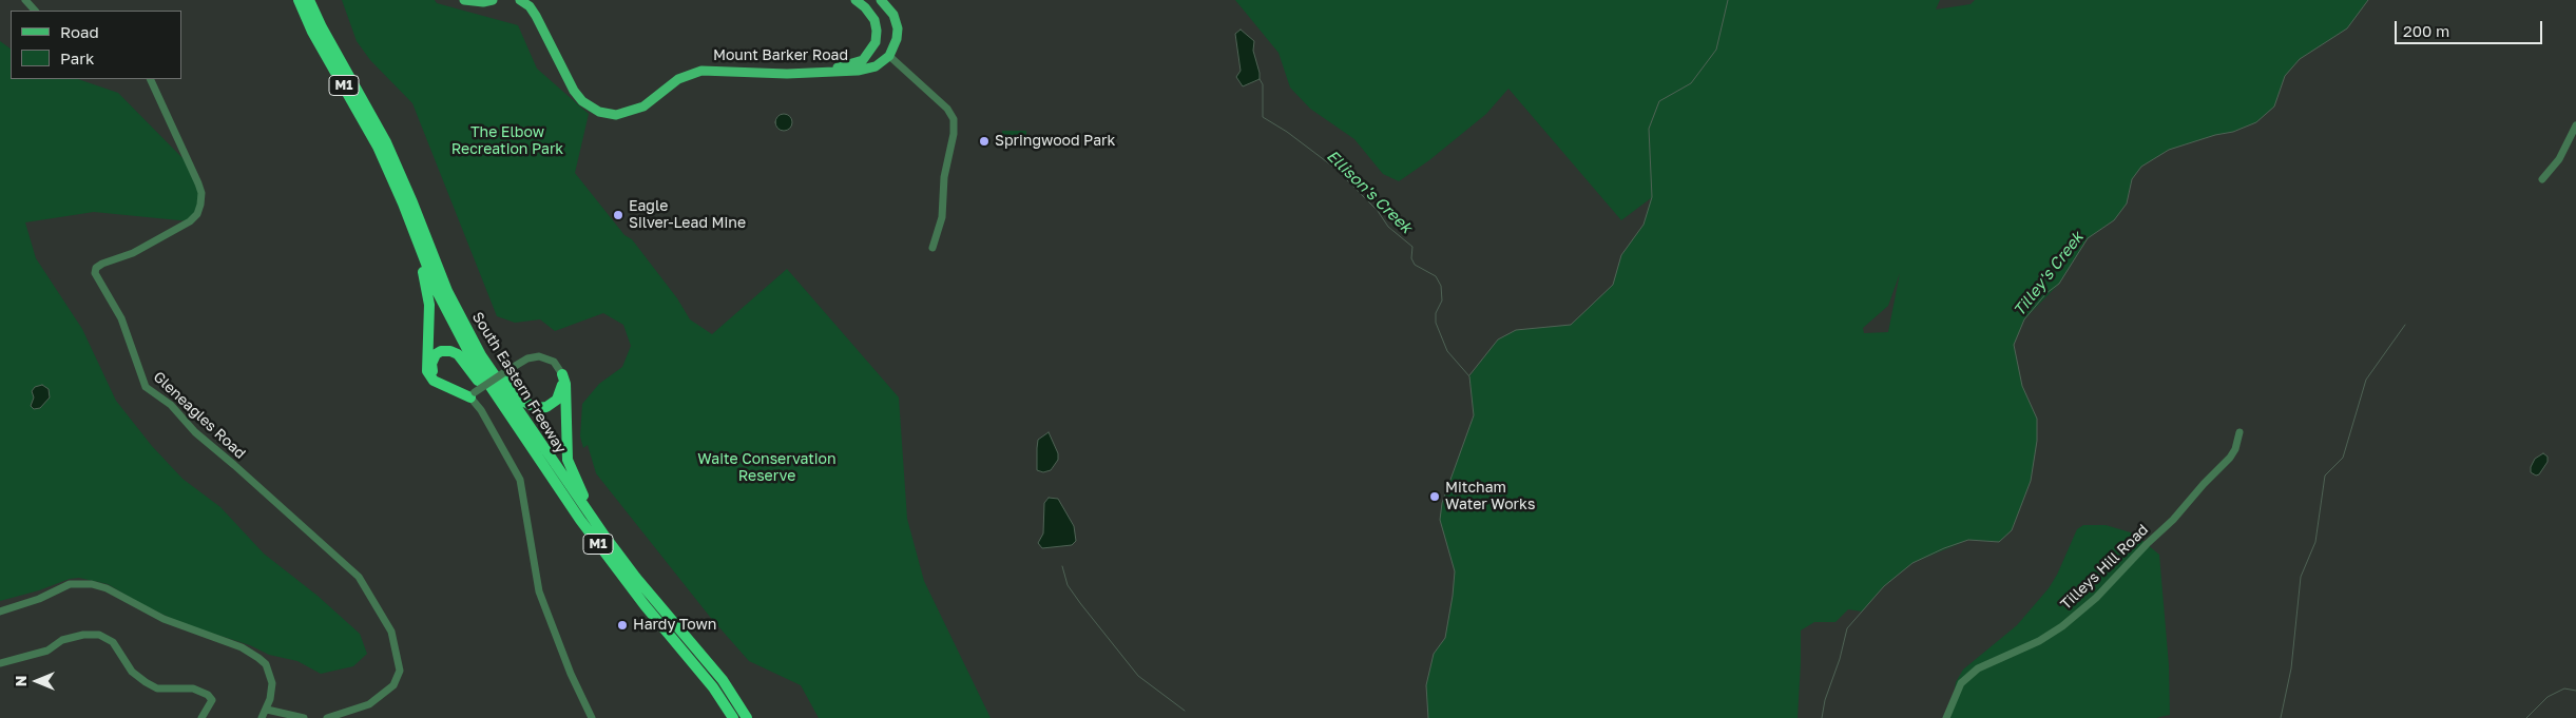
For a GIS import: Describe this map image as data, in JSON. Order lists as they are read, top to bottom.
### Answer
{
  "streets": {
    "highway": ["M1", "South Eastern Freeway"],
    "main road": ["Mount Barker Road"],
    "street": ["Gleneagles Road", "Tilleys Hill Road"]
  },
  "water": ["Ellison's Creek", "Tilley's Creek"],
  "parks": ["The Elbow Recreation Park", "Waite Conservation Reserve"],
  "places": [
    "Springwood Park",
    "Eagle Silver-Lead Mine",
    "Mitcham Water Works",
    "Hardy Town"
  ],
  "legend": ["Road", "Park"],
  "scale_bar": "200 m",
  "north": "left"
}
